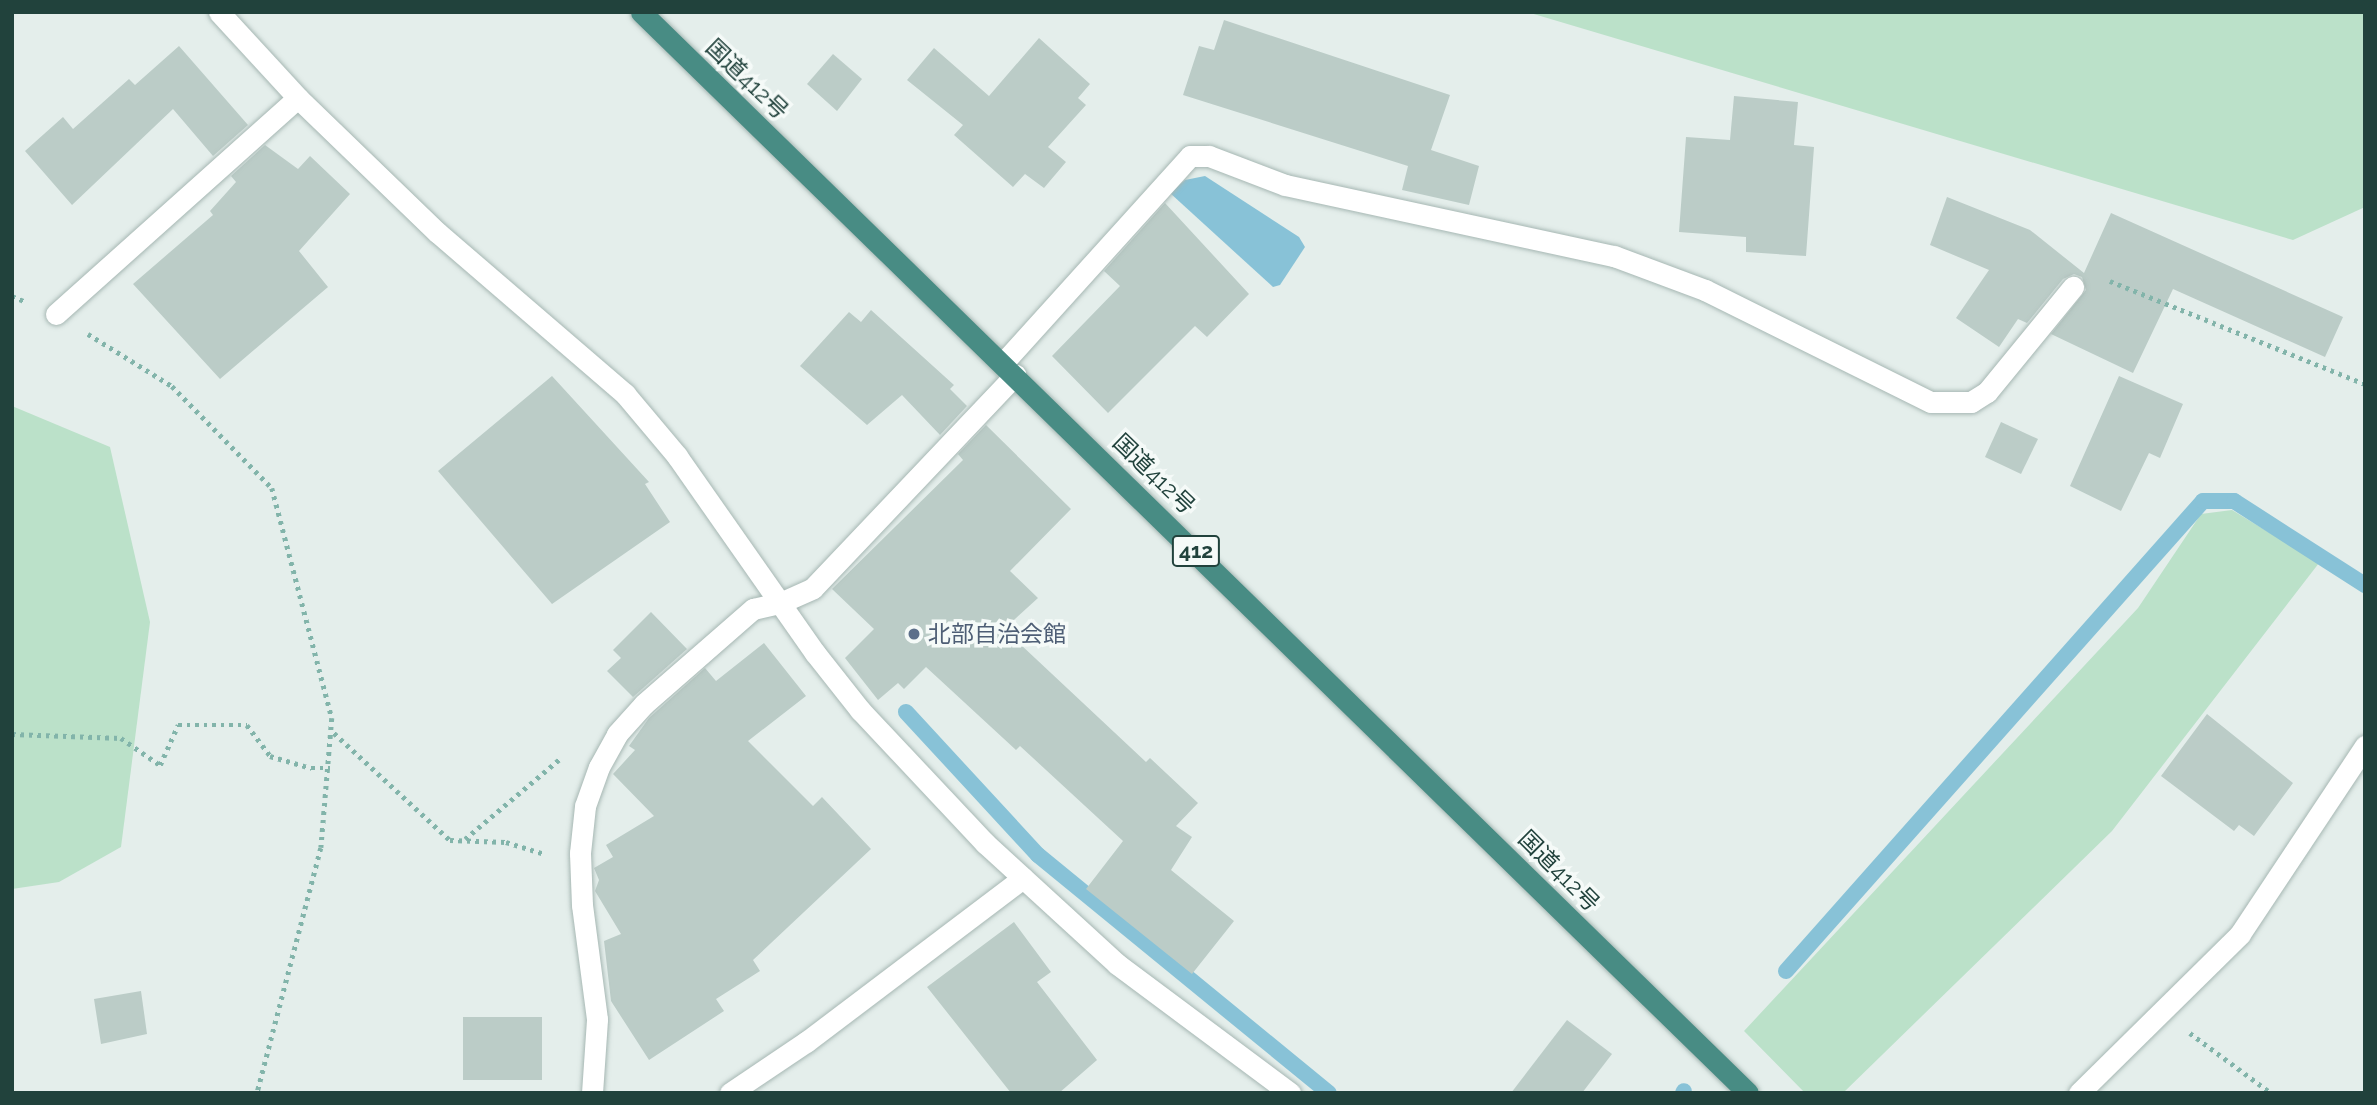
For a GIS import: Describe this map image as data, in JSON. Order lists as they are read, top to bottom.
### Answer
{
  "streets": {
    "highway": ["国道412号", "412"]
  },
  "places": ["北部自治会館"]
}
